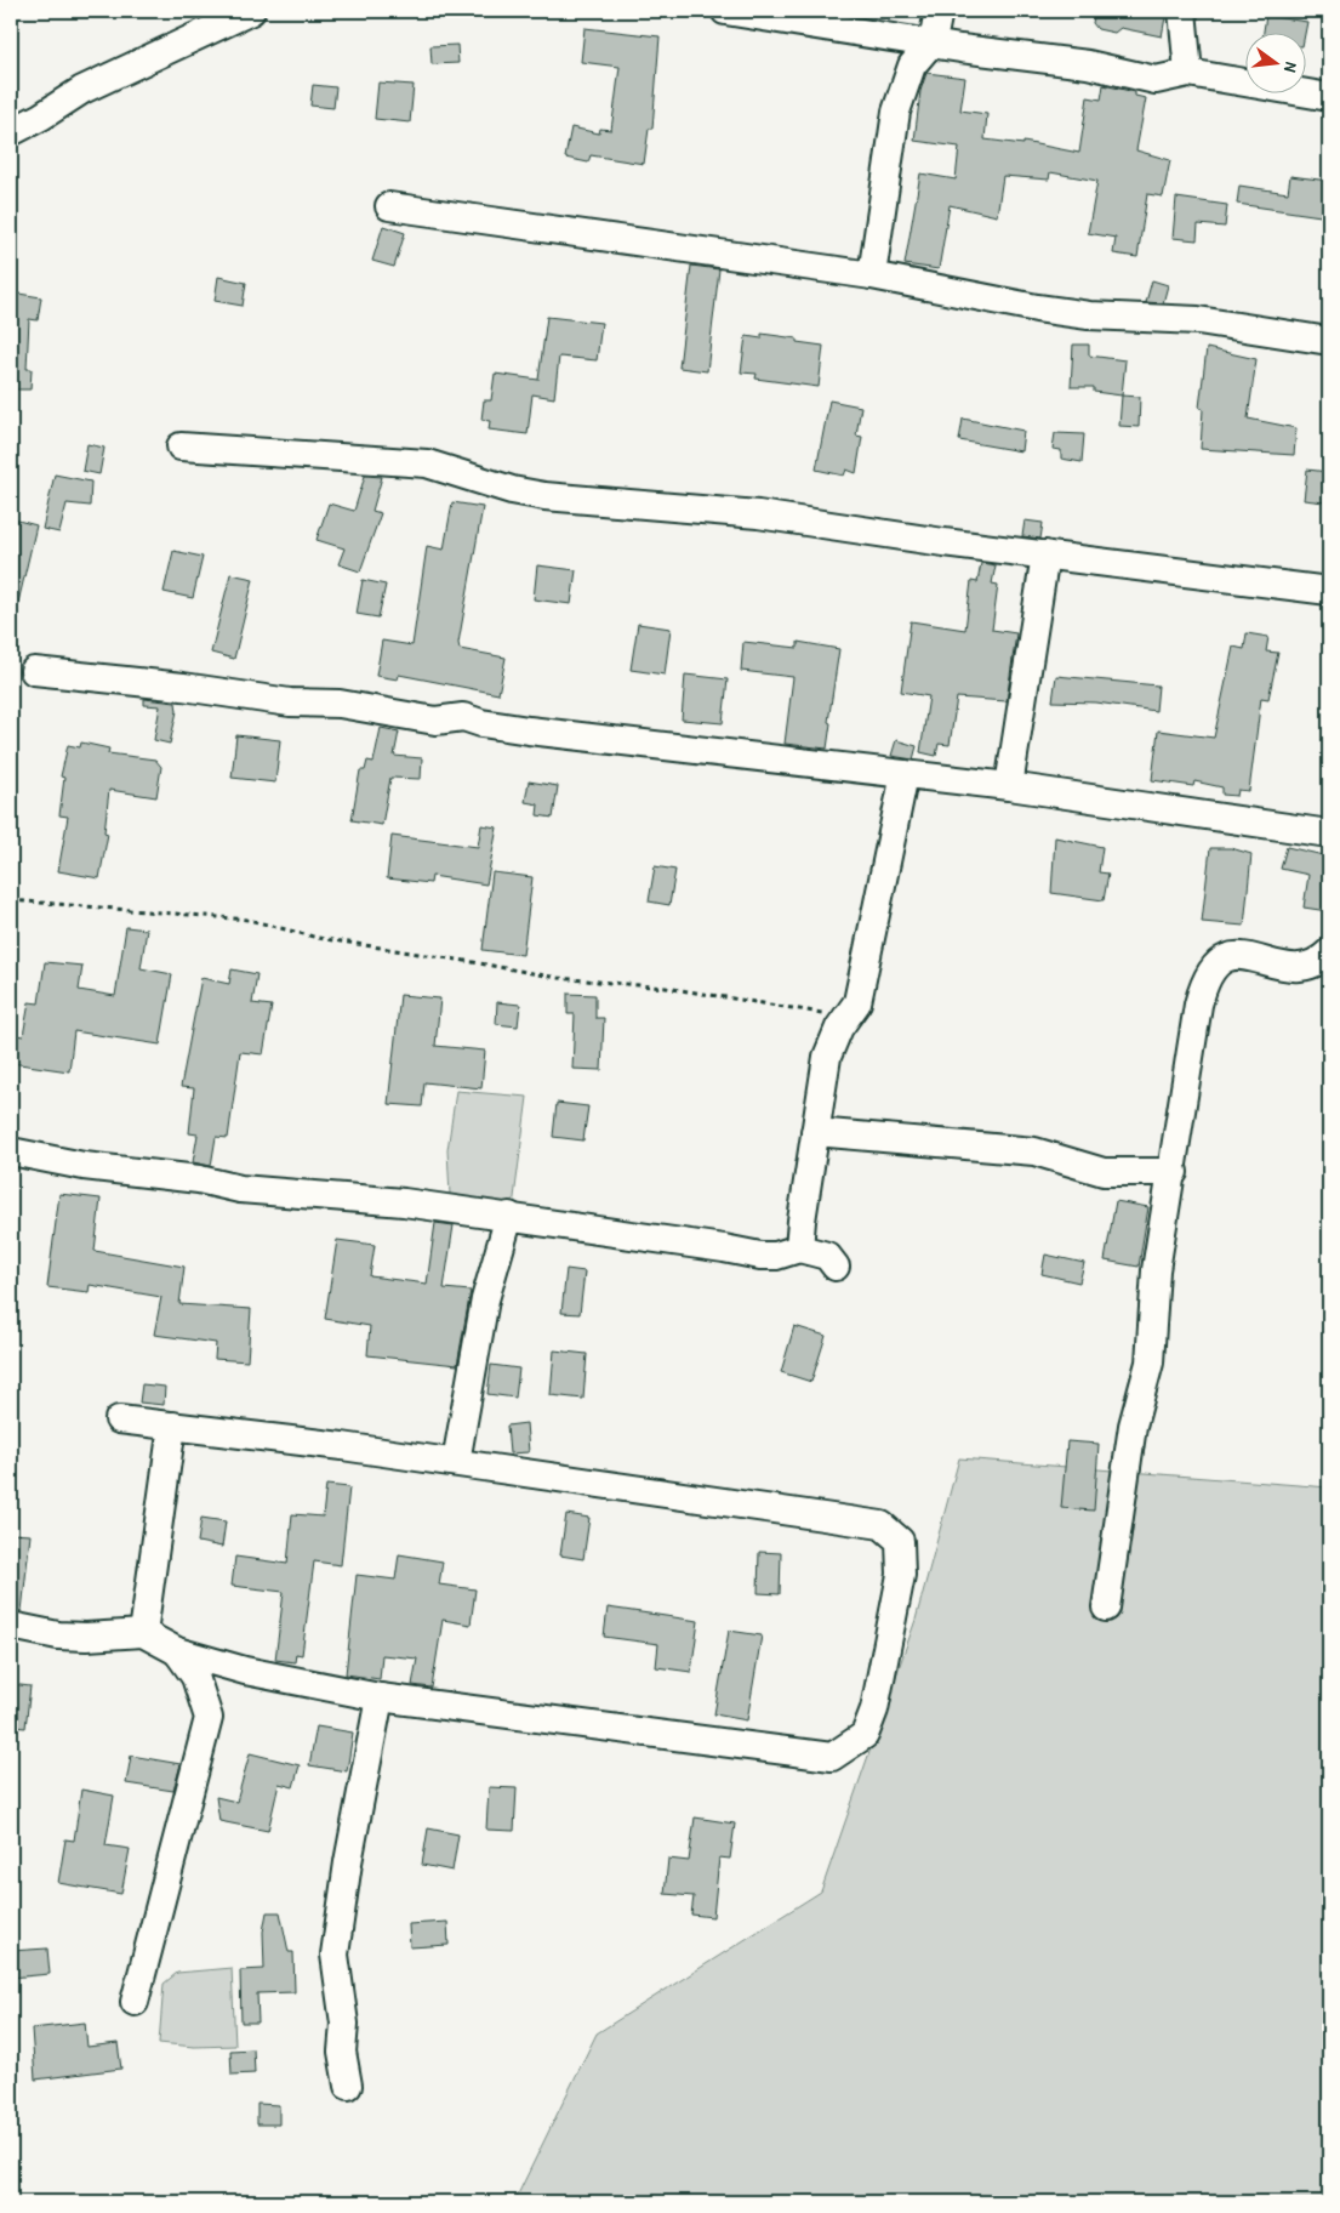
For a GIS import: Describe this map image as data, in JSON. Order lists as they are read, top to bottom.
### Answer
{
  "north": "right"
}
